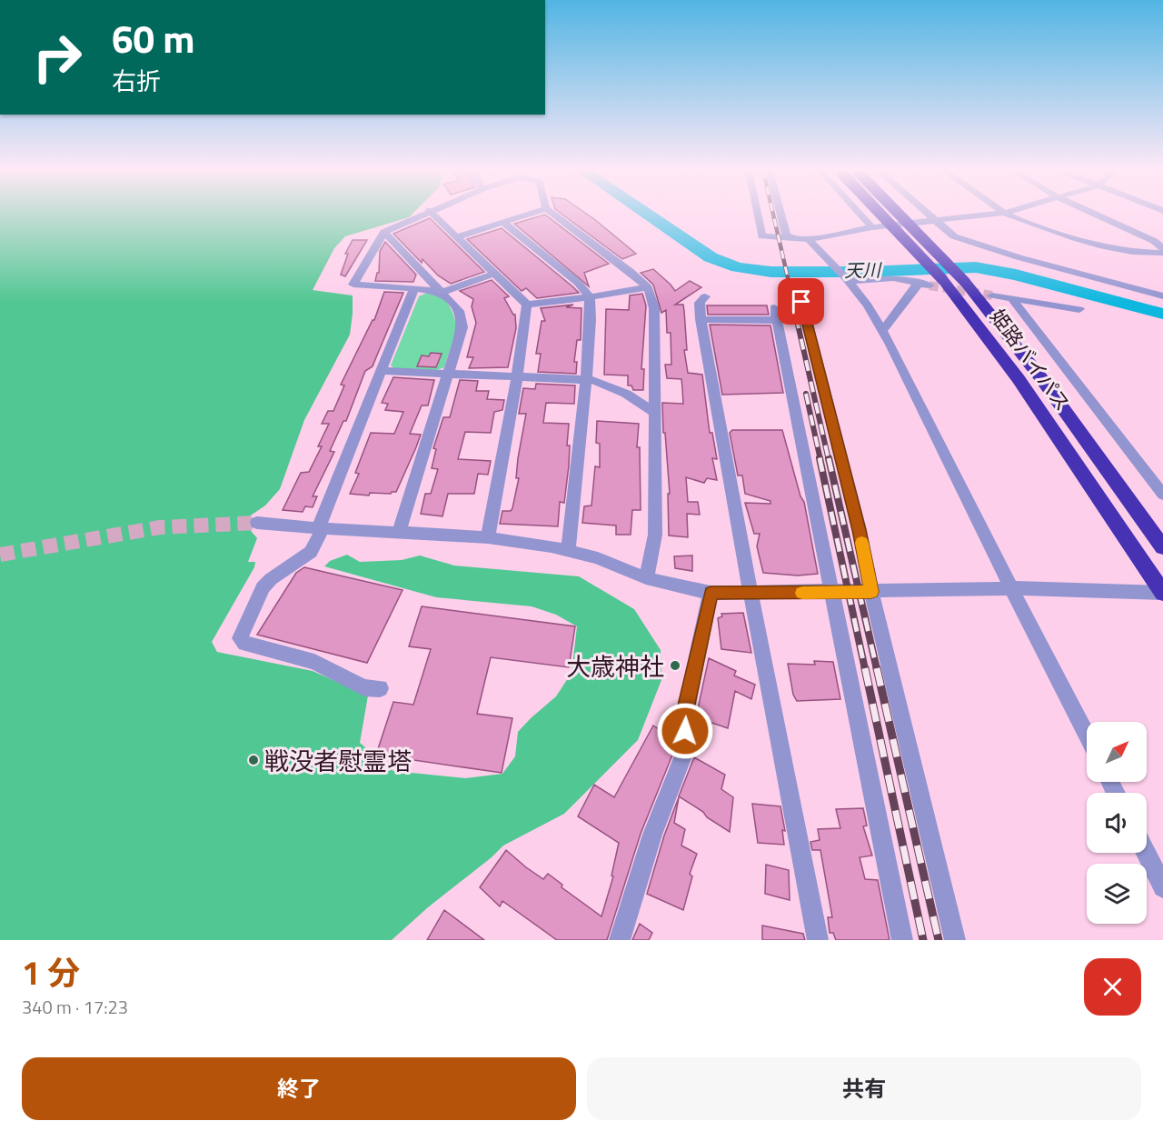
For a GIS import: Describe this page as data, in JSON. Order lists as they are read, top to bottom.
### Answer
{
  "streets": {
    "highway": ["姫路バイパス"]
  },
  "water": ["天川"],
  "places": ["大歳神社", "戦没者慰霊塔"],
  "north": "top right",
  "page": {
    "turn": ["60 m", "右折"],
    "heading": ["1 分", "340 m · 17:23"],
    "buttons": ["終了", "共有"]
  }
}
